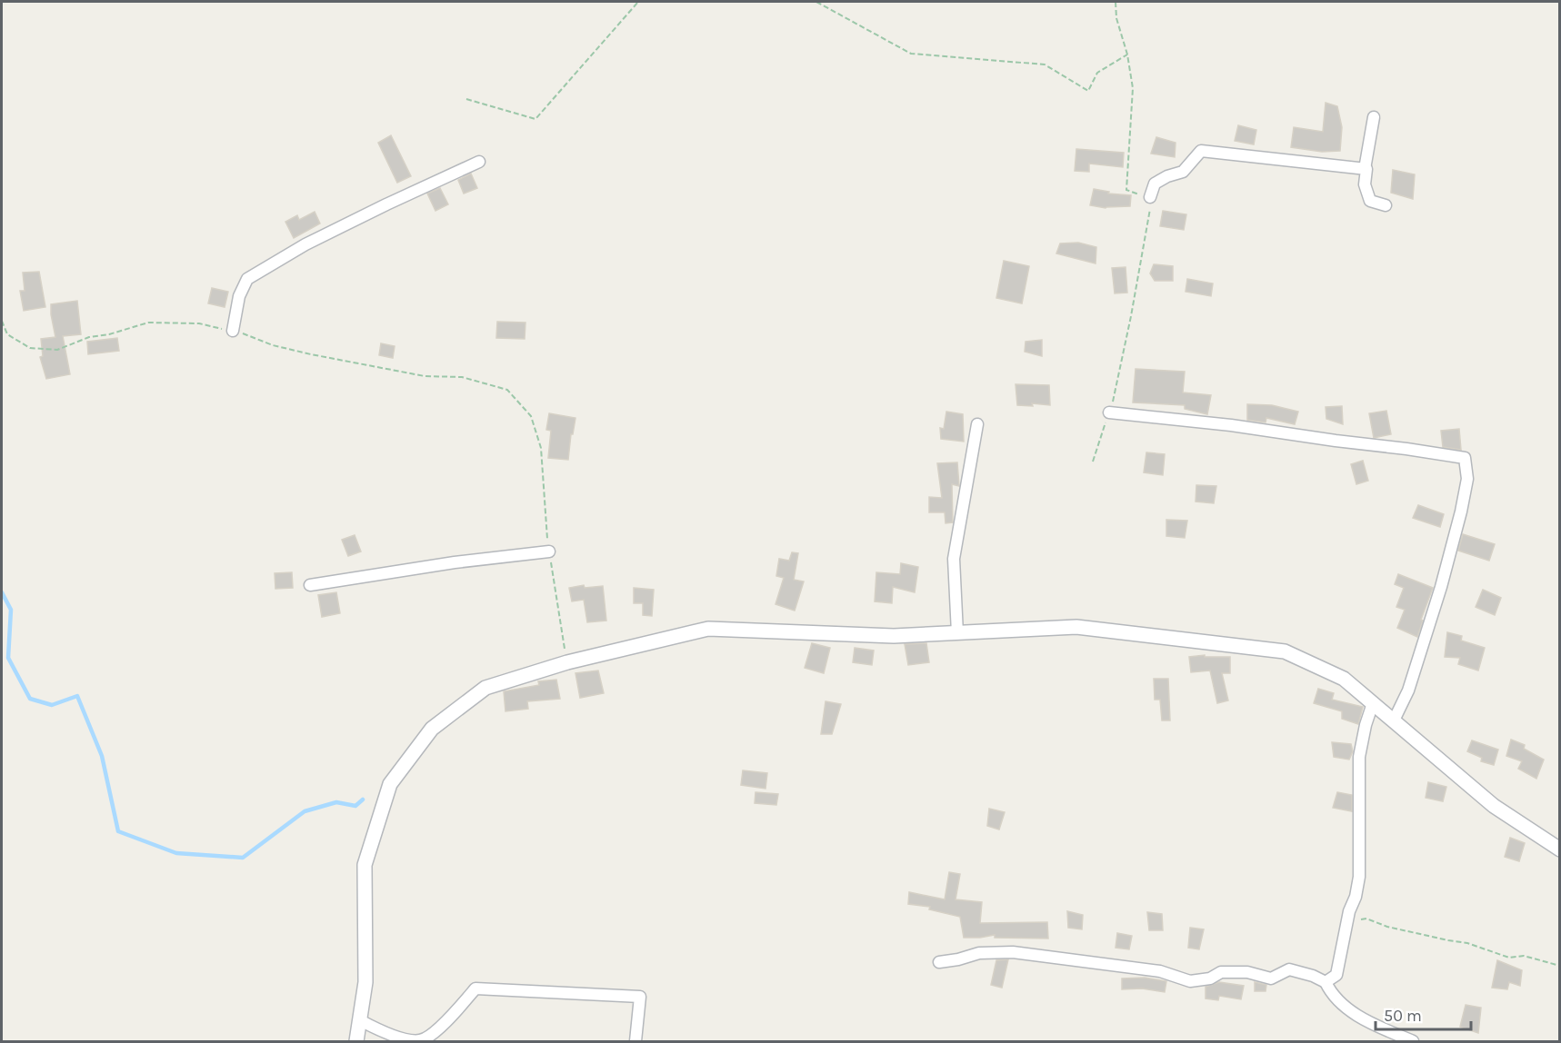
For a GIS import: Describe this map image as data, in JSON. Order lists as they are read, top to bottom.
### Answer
{
  "scale_bar": "50 m"
}
